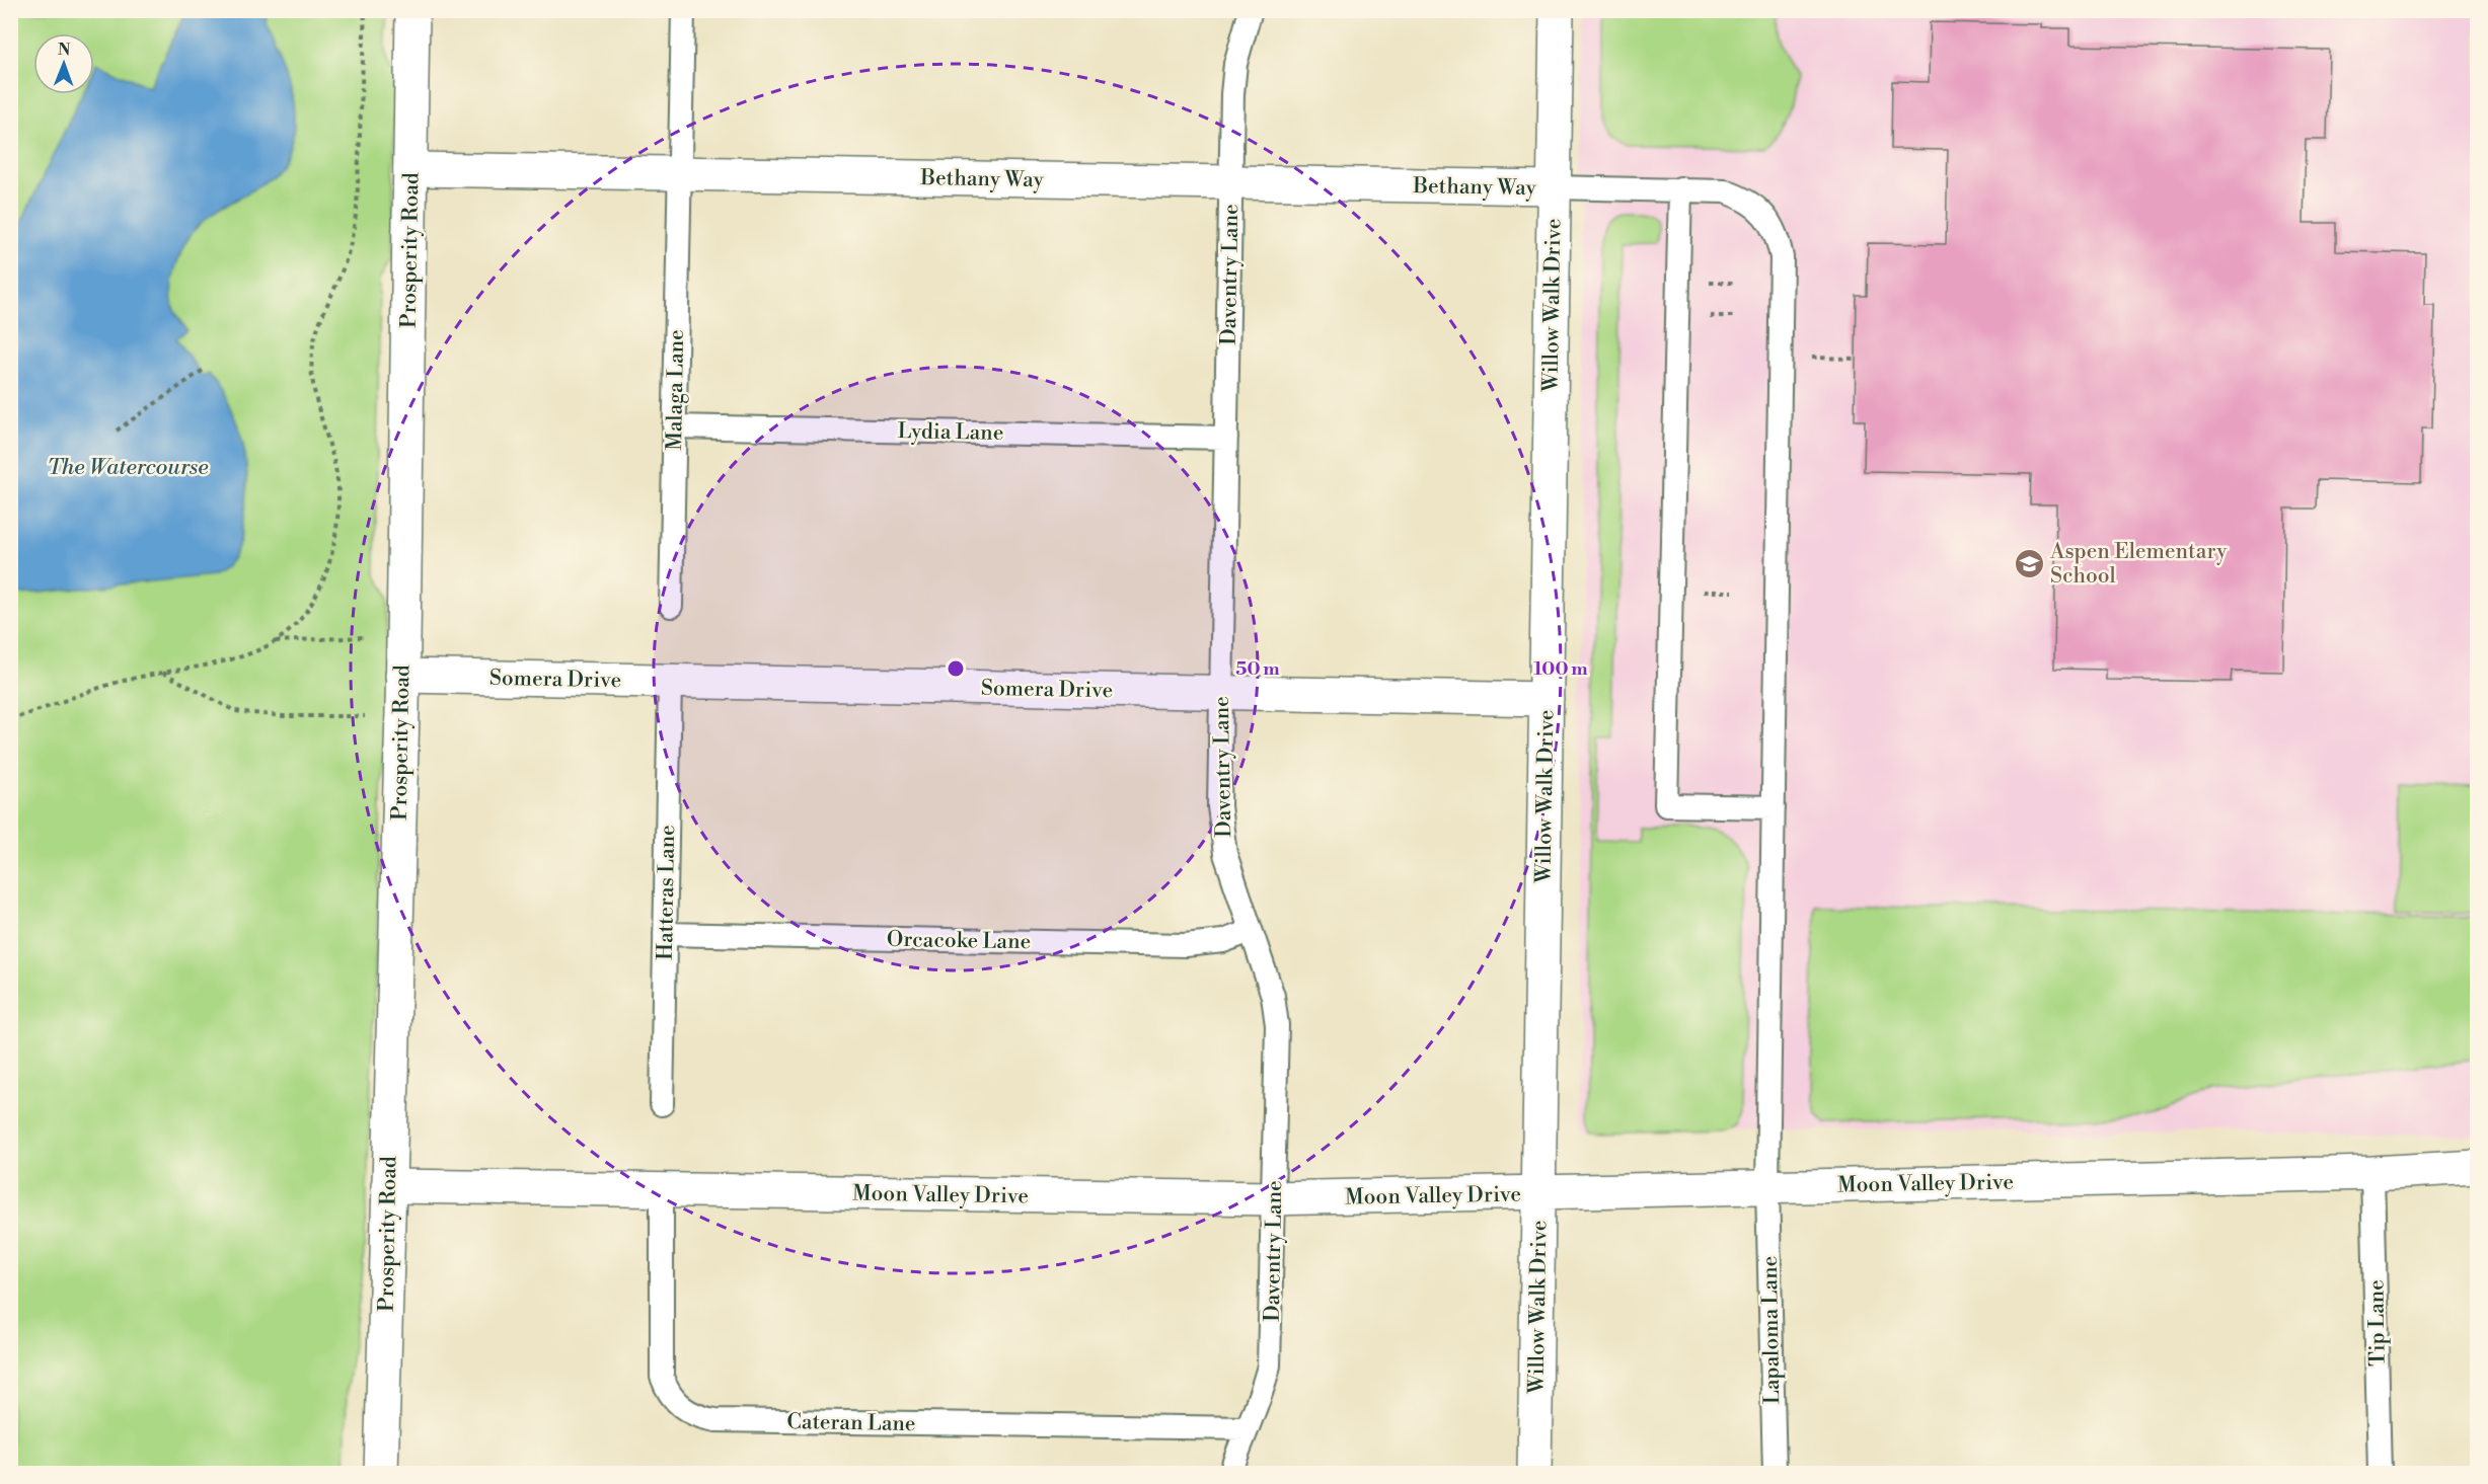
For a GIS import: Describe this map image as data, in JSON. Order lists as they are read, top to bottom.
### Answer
{
  "streets": {
    "street": [
      "Bethany Way",
      "Prosperity Road",
      "Willow Walk Drive",
      "Somera Drive",
      "Moon Valley Drive"
    ],
    "lane": [
      "Daventry Lane",
      "Malaga Lane",
      "Lydia Lane",
      "Hatteras Lane",
      "Orcacoke Lane",
      "Tip Lane",
      "Lapaloma Lane",
      "Cateran Lane"
    ]
  },
  "crossings": [
    ["Bethany Way", "Prosperity Road"],
    ["Bethany Way", "Daventry Lane"],
    ["Bethany Way", "Willow Walk Drive"],
    ["Bethany Way", "Malaga Lane"],
    ["Bethany Way", "Lapaloma Lane"],
    ["Prosperity Road", "Somera Drive"],
    ["Prosperity Road", "Moon Valley Drive"],
    ["Daventry Lane", "Lydia Lane"],
    ["Daventry Lane", "Somera Drive"],
    ["Daventry Lane", "Orcacoke Lane"],
    ["Daventry Lane", "Moon Valley Drive"],
    ["Daventry Lane", "Cateran Lane"],
    ["Willow Walk Drive", "Somera Drive"],
    ["Willow Walk Drive", "Moon Valley Drive"],
    ["Willow Walk Drive", "Lapaloma Lane"],
    ["Malaga Lane", "Lydia Lane"],
    ["Somera Drive", "Hatteras Lane"],
    ["Hatteras Lane", "Orcacoke Lane"],
    ["Moon Valley Drive", "Tip Lane"],
    ["Moon Valley Drive", "Lapaloma Lane"],
    ["Moon Valley Drive", "Cateran Lane"]
  ],
  "water": ["The Watercourse"],
  "places": {
    "school or university": ["Aspen Elementary School"]
  },
  "north": "top",
  "rings": ["50 m", "100 m"]
}
